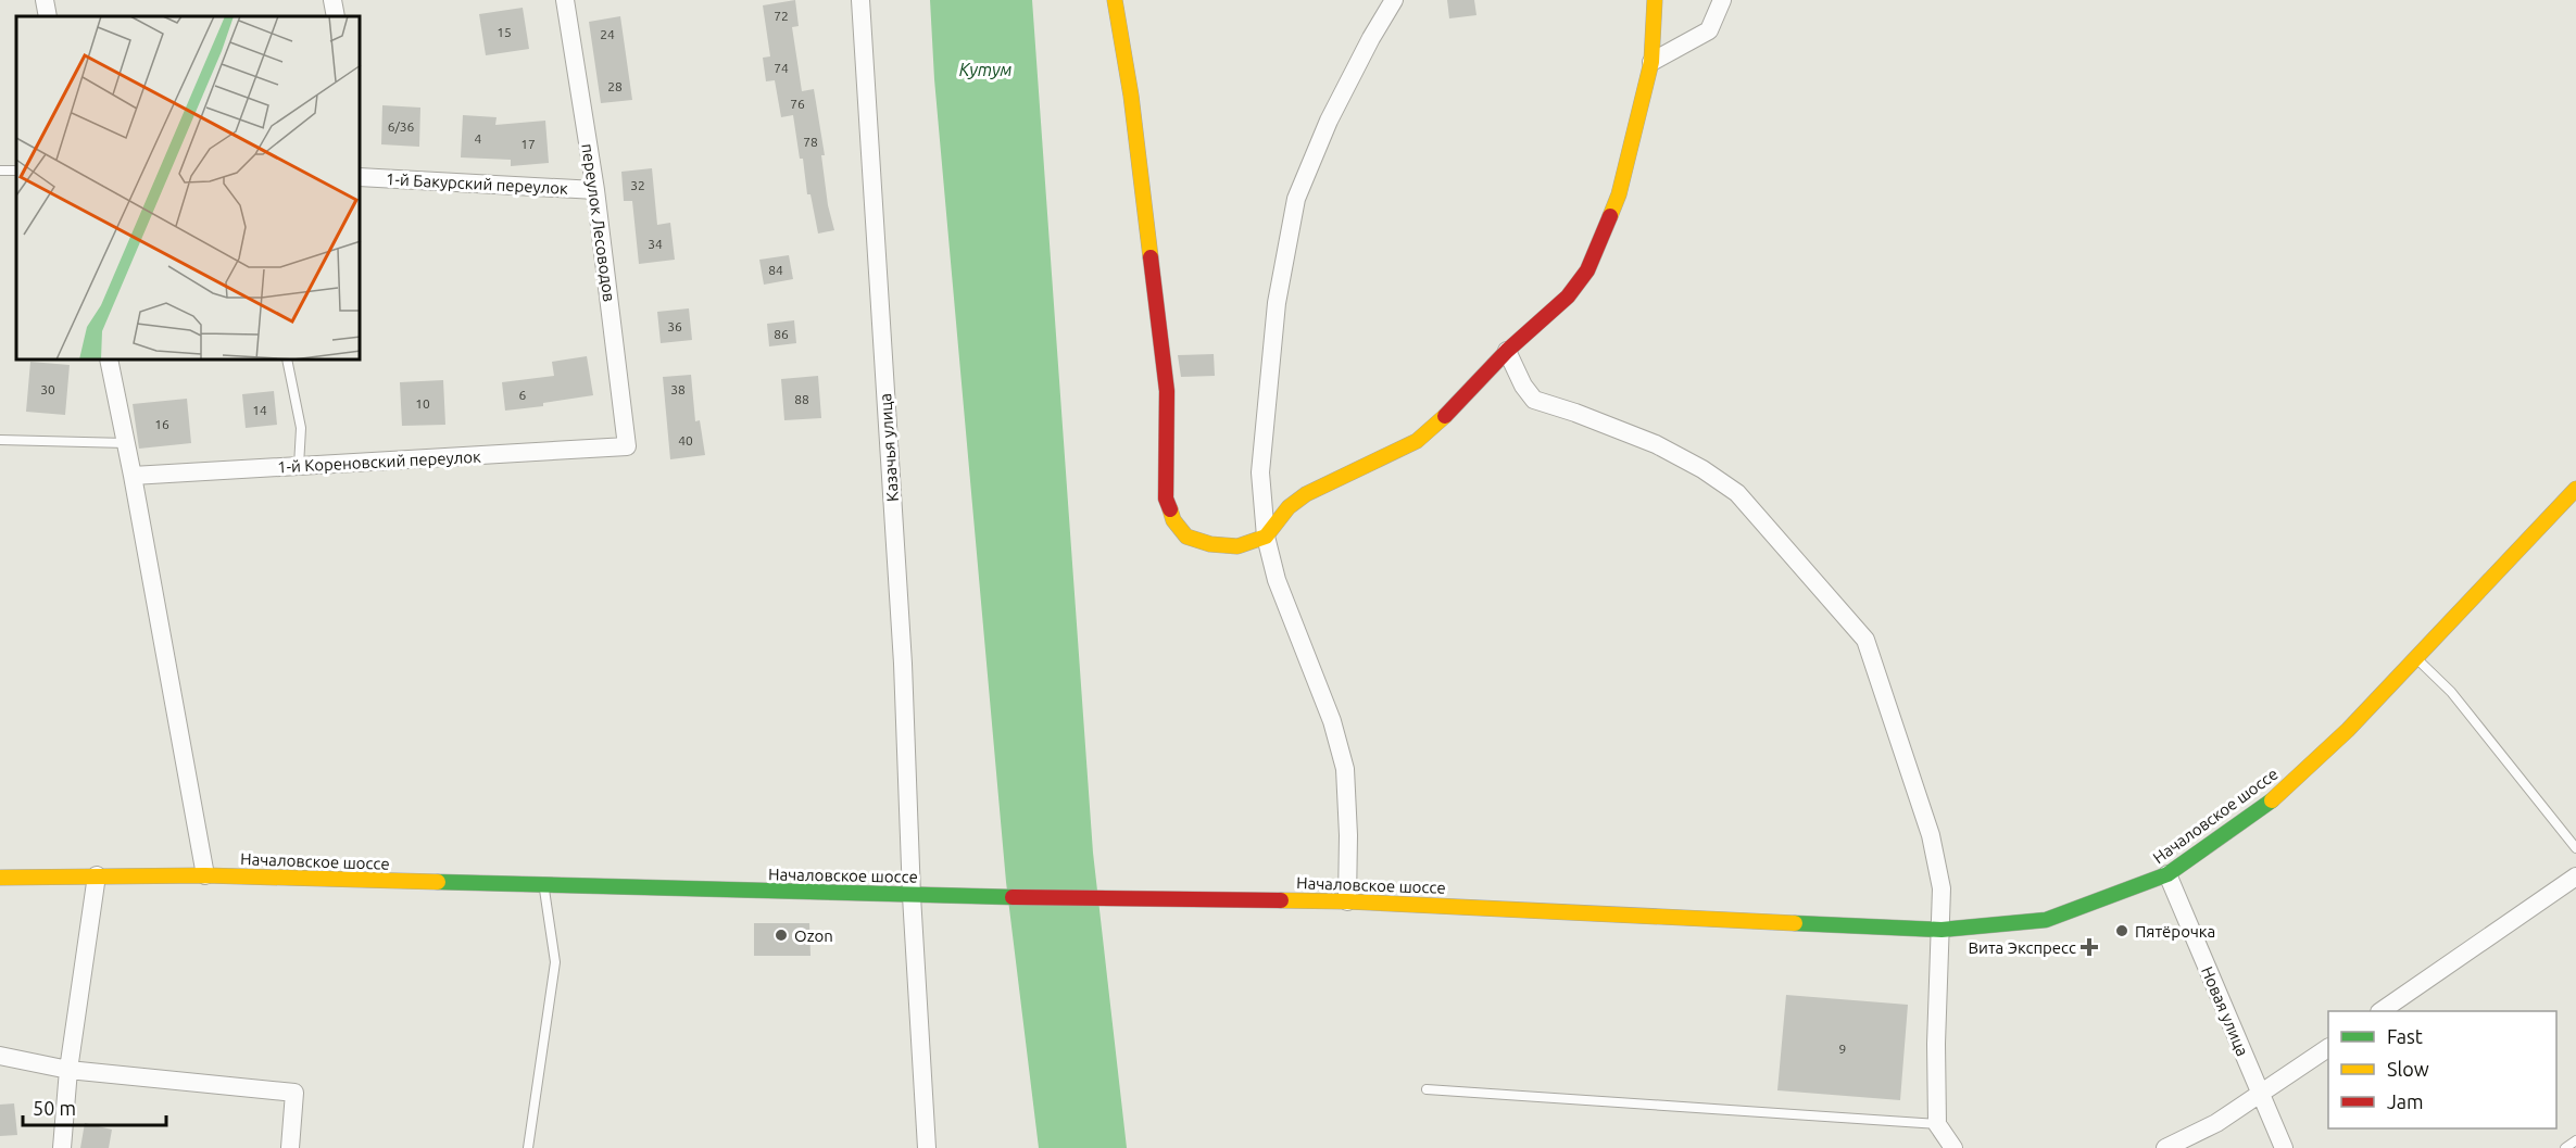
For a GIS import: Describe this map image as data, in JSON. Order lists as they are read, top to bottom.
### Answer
{
  "streets": {
    "main road": ["Началовское шоссе"],
    "street": [
      "1-й Бакурский переулок",
      "переулок Лесоводов",
      "Казачья улица",
      "1-й Кореновский переулок",
      "Новая улица"
    ]
  },
  "crossings": [
    ["1-й Бакурский переулок", "переулок Лесоводов"],
    ["переулок Лесоводов", "1-й Кореновский переулок"],
    ["Казачья улица", "Началовское шоссе"],
    ["Началовское шоссе", "Новая улица"]
  ],
  "water": ["Кутум"],
  "places": {
    "other": ["Пятёрочка", "Ozon"],
    "health": ["Вита Экспресс"]
  },
  "house_numbers": [
    "72",
    "15",
    "24",
    "74",
    "28",
    "76",
    "6/36",
    "4",
    "78",
    "17",
    "32",
    "34",
    "84",
    "36",
    "86",
    "30",
    "38",
    "6",
    "88",
    "10",
    "14",
    "16",
    "40",
    "9"
  ],
  "legend": ["Fast", "Slow", "Jam"],
  "scale_bar": "50 m"
}
